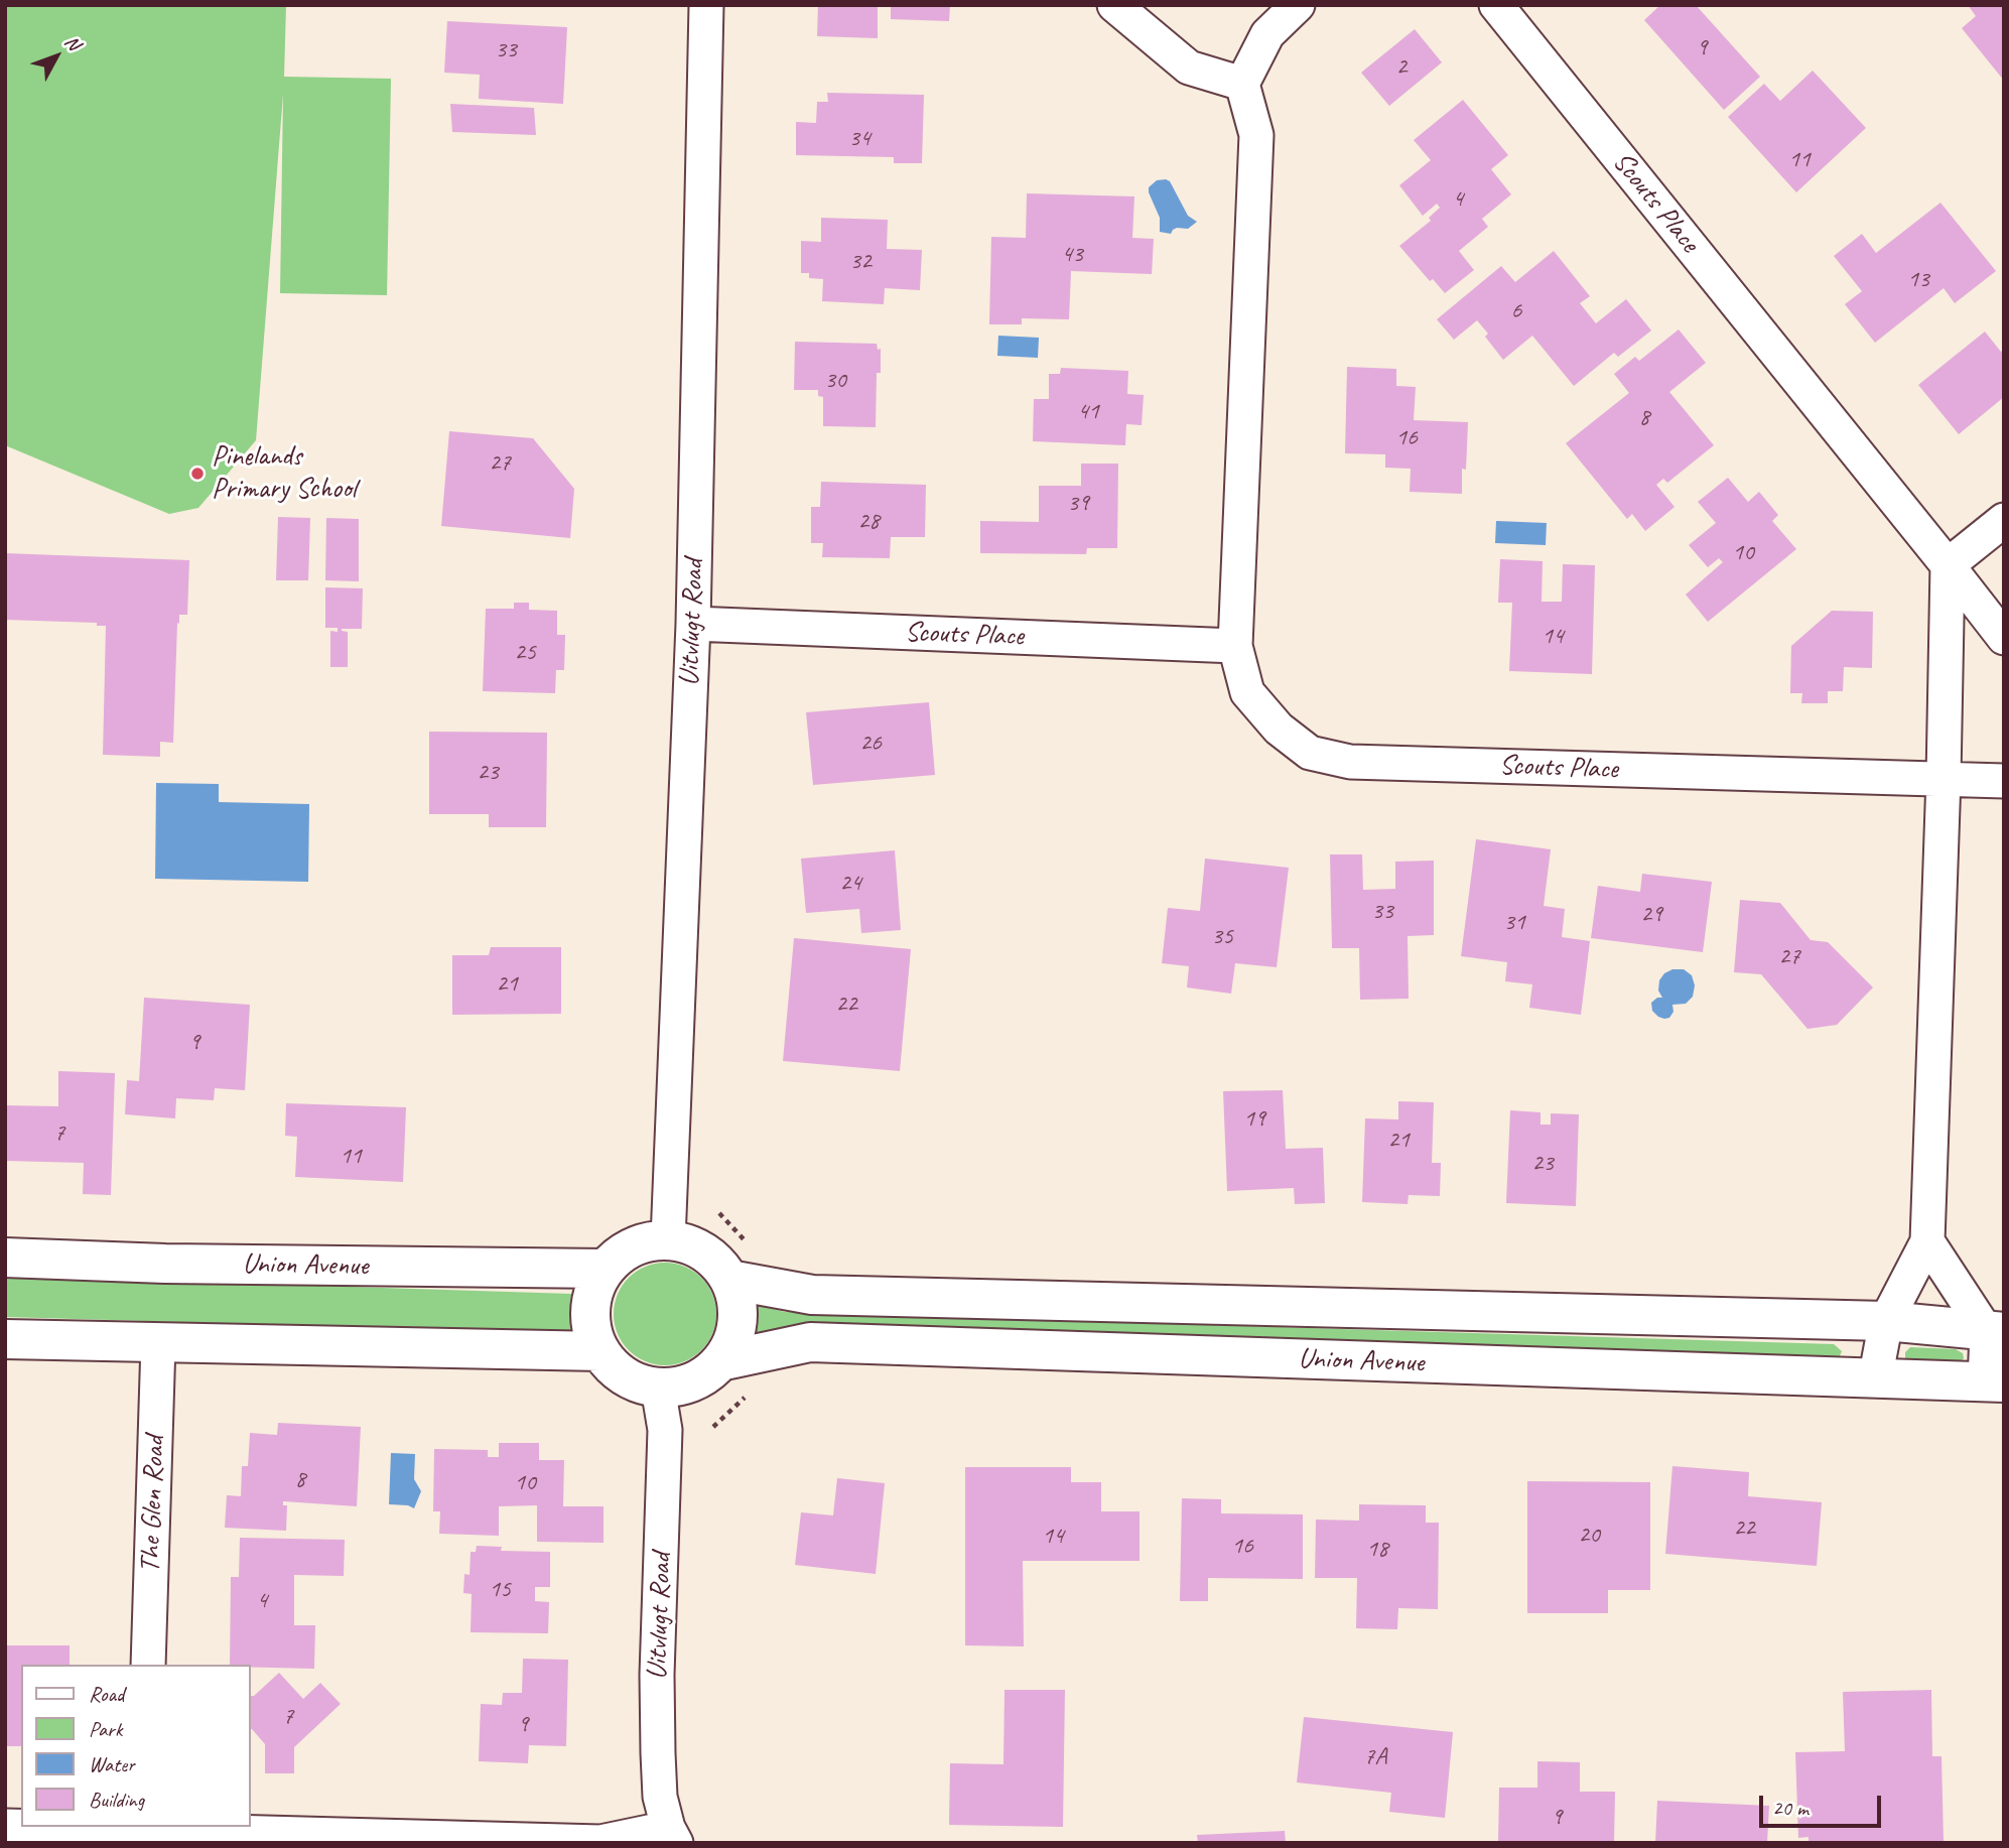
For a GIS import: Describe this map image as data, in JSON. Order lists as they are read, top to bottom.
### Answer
{
  "streets": {
    "street": [
      "Scouts Place",
      "Uitvlugt Road",
      "Union Avenue",
      "The Glen Road"
    ]
  },
  "crossings": [
    ["Scouts Place", "Uitvlugt Road"],
    ["Uitvlugt Road", "Union Avenue"]
  ],
  "places": ["Pinelands Primary School"],
  "house_numbers": [
    "9",
    "33",
    "2",
    "34",
    "11",
    "4",
    "43",
    "32",
    "13",
    "6",
    "30",
    "41",
    "8",
    "16",
    "27",
    "39",
    "28",
    "10",
    "14",
    "25",
    "26",
    "23",
    "24",
    "33",
    "29",
    "31",
    "35",
    "27",
    "21",
    "22",
    "9",
    "19",
    "7",
    "21",
    "11",
    "23",
    "8",
    "10",
    "22",
    "20",
    "14",
    "16",
    "18",
    "15",
    "4",
    "7",
    "9",
    "7A",
    "9"
  ],
  "legend": [
    "Road",
    "Park",
    "Water",
    "Building"
  ],
  "scale_bar": "20 m",
  "north": "top right"
}
